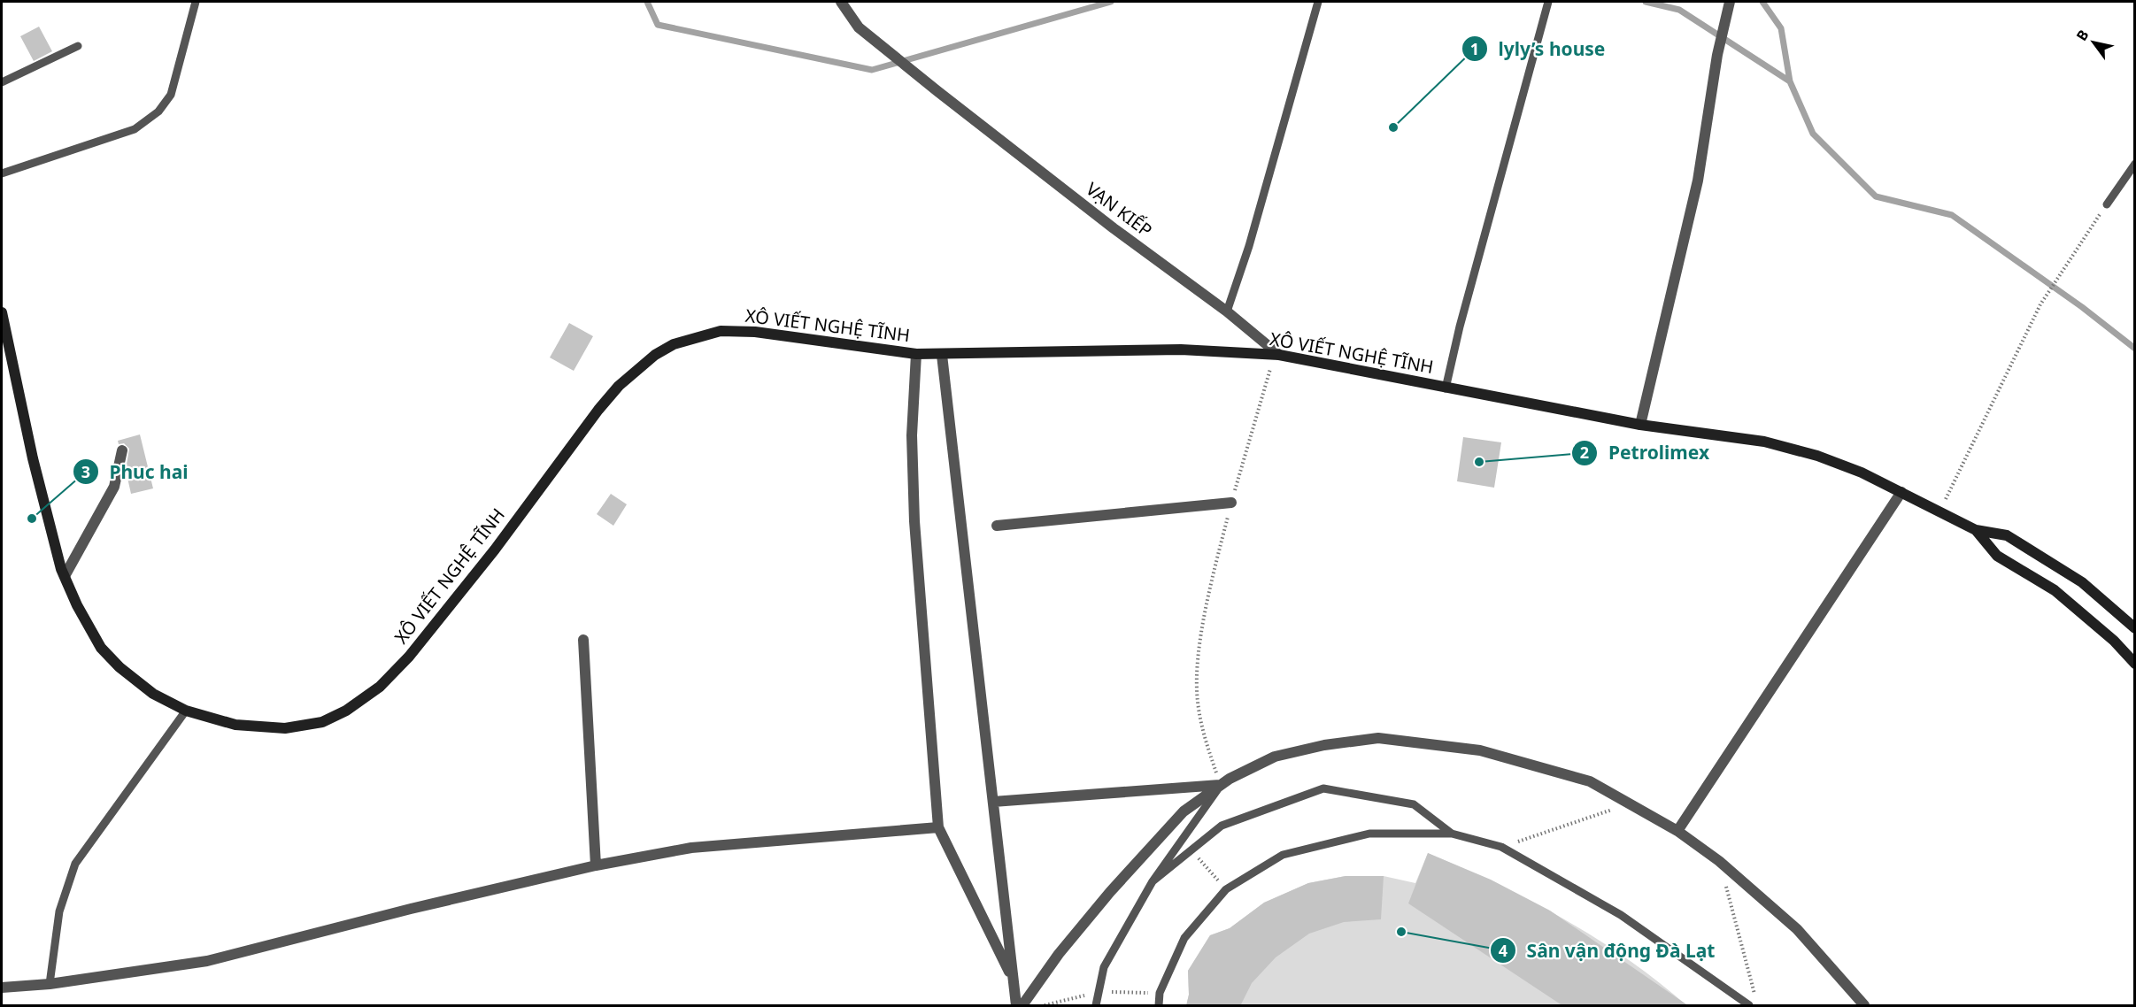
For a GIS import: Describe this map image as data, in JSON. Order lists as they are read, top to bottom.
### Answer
{
  "streets": {
    "main road": ["XÔ VIẾT NGHỆ TĨNH"],
    "street": ["VẠN KIẾP"]
  },
  "crossings": [
    ["VẠN KIẾP", "XÔ VIẾT NGHỆ TĨNH"]
  ],
  "places": [
    "lyly’s house",
    "Petrolimex",
    "Phuc hai",
    "Sân vận động Đà Lạt"
  ],
  "north": "top left"
}
